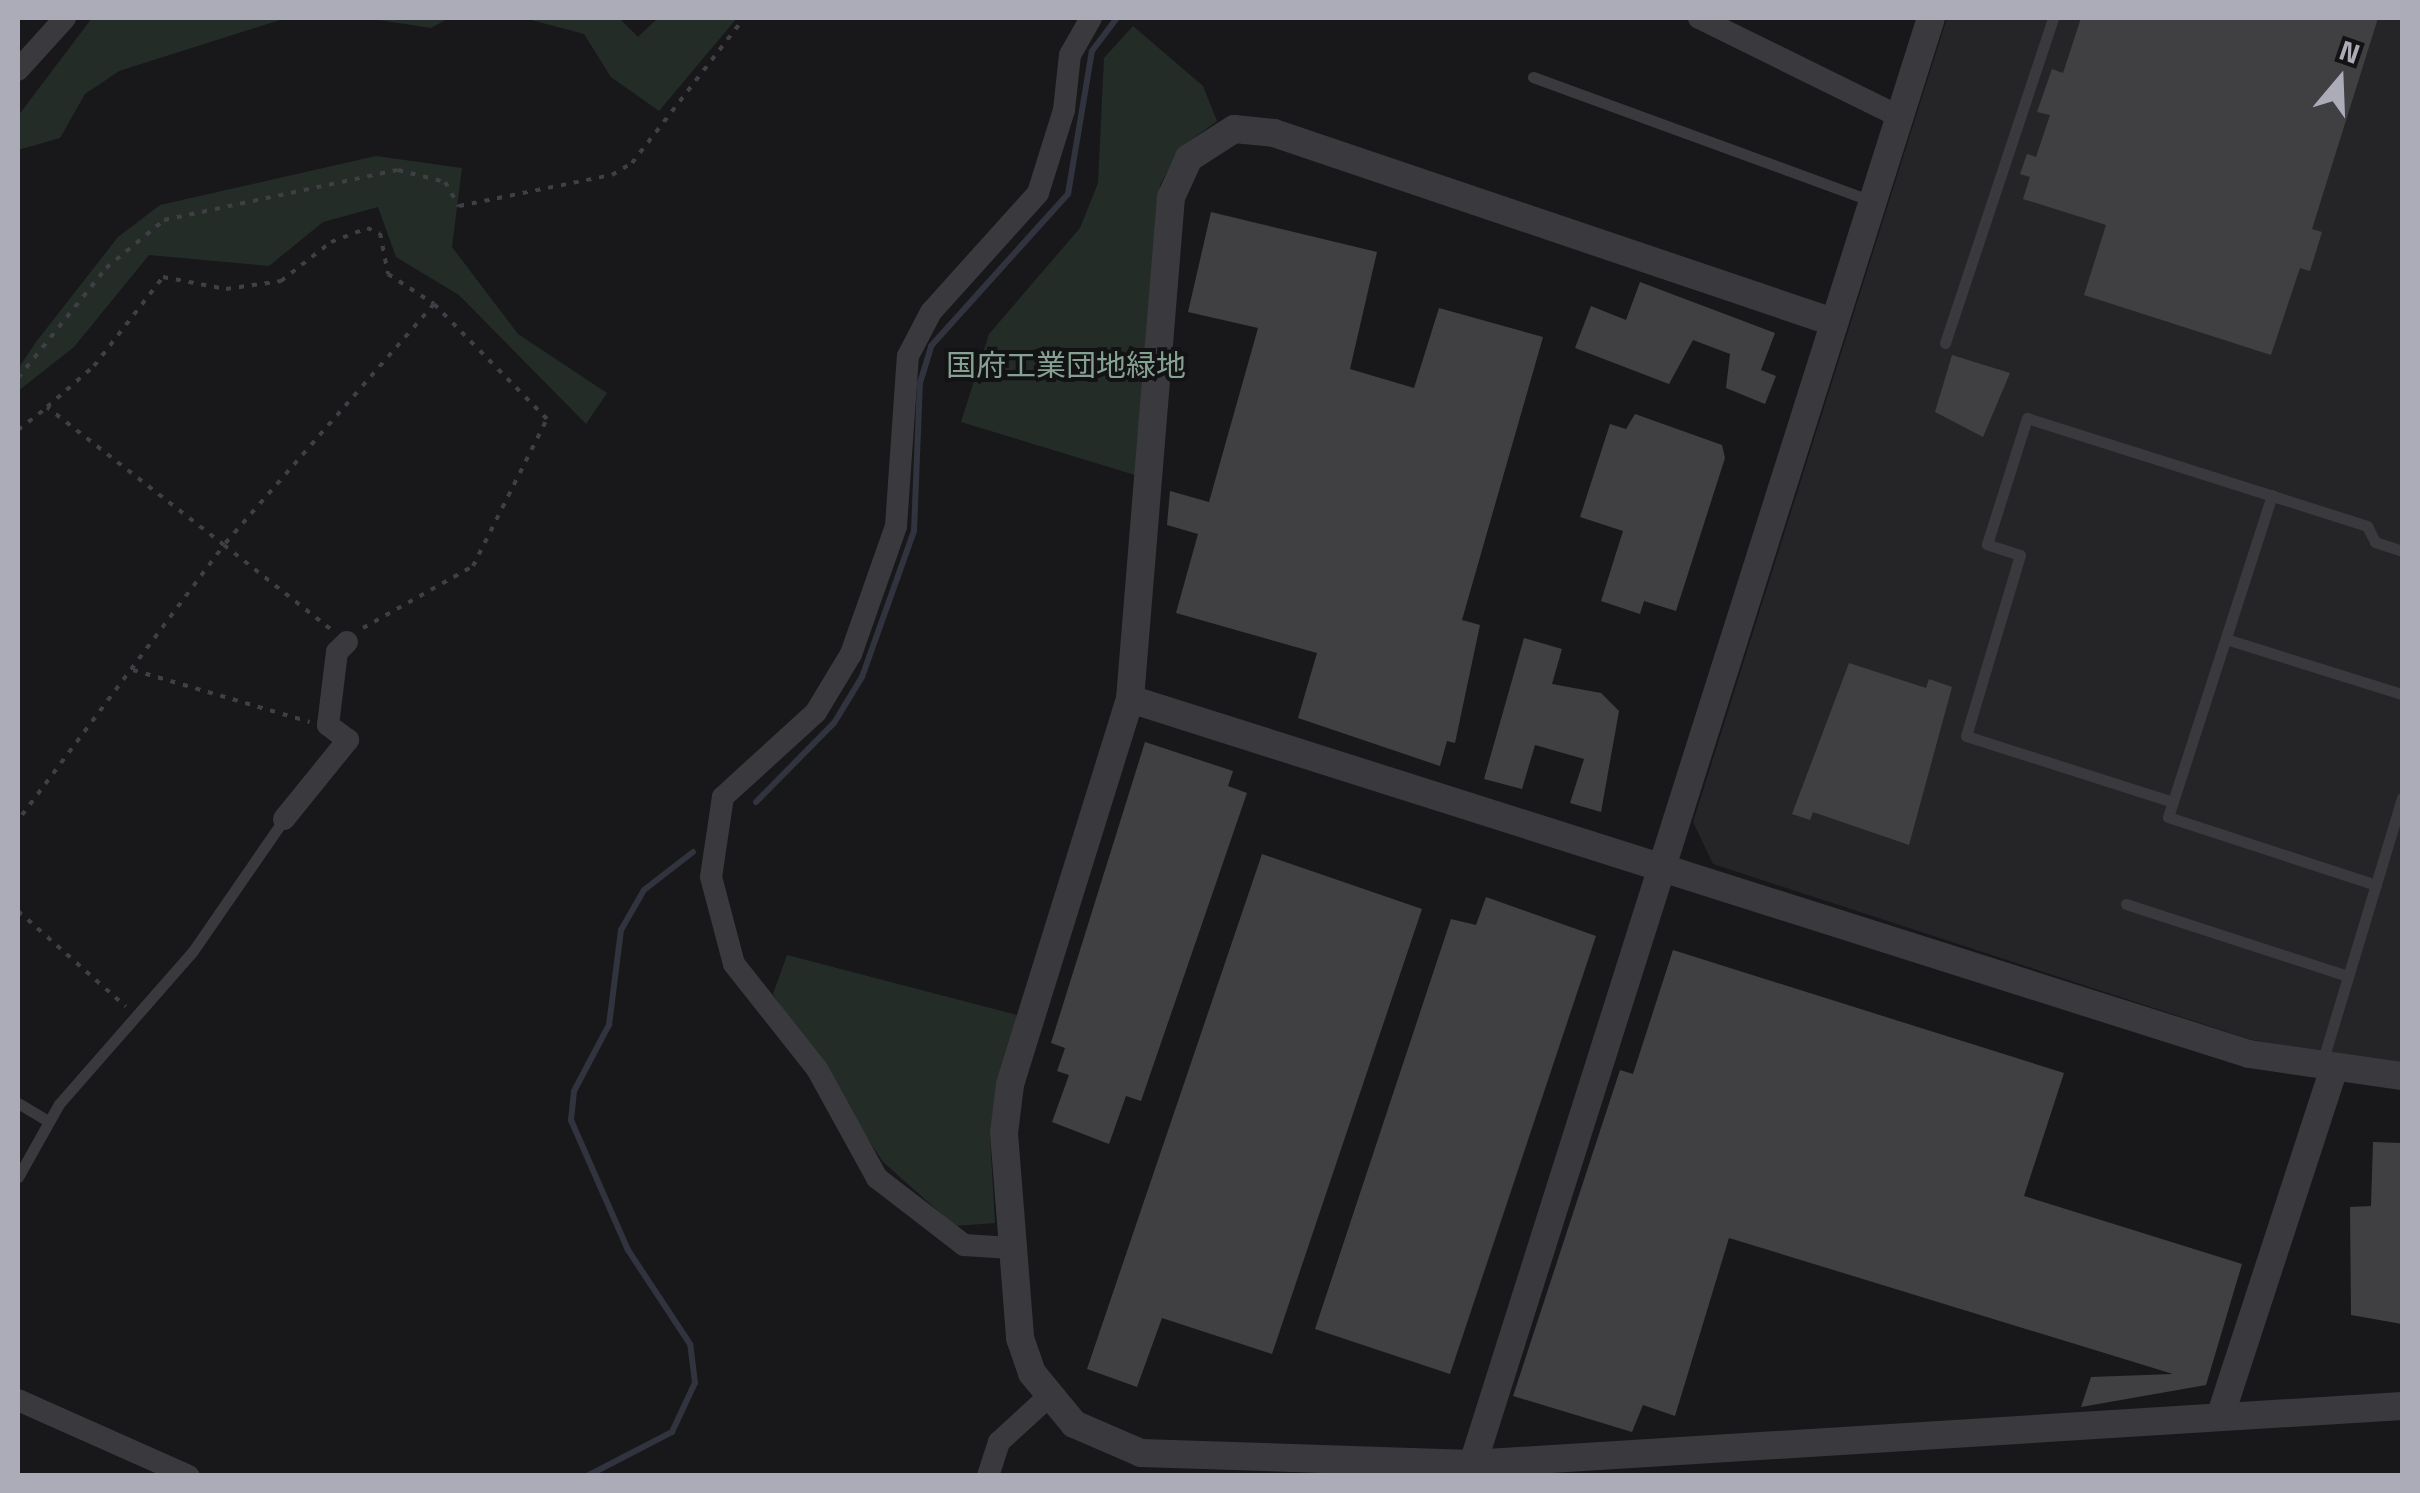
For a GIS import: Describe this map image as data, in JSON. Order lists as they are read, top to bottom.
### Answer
{
  "parks": ["国府工業団地緑地"],
  "north": "top"
}
